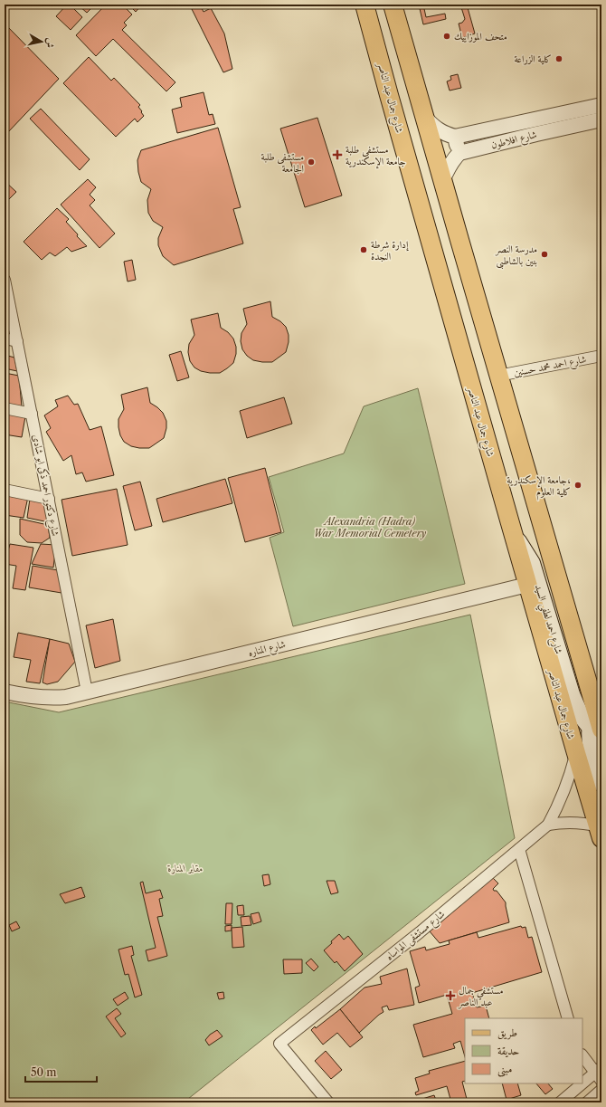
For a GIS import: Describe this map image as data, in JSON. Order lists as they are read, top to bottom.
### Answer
{
  "streets": {
    "main road": ["شارع جمال عبد الناصر", "شارع احمد لطفي السيد"],
    "street": [
      "شارع افلاطون",
      "شارع احمد محمد حسنين",
      "شارع دكتور احمد ذكى ابو شادى",
      "شارع المناره",
      "شارع مستشفى المواساه"
    ]
  },
  "crossings": [
    ["شارع جمال عبد الناصر", "شارع احمد لطفي السيد"],
    ["شارع جمال عبد الناصر", "شارع المناره"],
    ["شارع جمال عبد الناصر", "شارع مستشفى المواساه"],
    ["شارع دكتور احمد ذكى ابو شادى", "شارع المناره"]
  ],
  "parks": ["Alexandria (Hadra) War Memorial Cemetery", "مقابر المنارة"],
  "places": {
    "other": [
      "متحف الموزاييك",
      "كلية الزراعة",
      "مستشفى طلبة الجامعة",
      "إدارة شرطة النجدة",
      "مدرسة النصر بنين بالشاطبى",
      "جامعة الإسكندرية، كلية العلوم"
    ],
    "health": ["مستشفى طلبة جامعة الإسكندرية", "مستشفي جمال عبد الناصر"]
  },
  "legend": ["طريق", "حديقة", "مبنى"],
  "scale_bar": "50 m",
  "north": "right"
}
